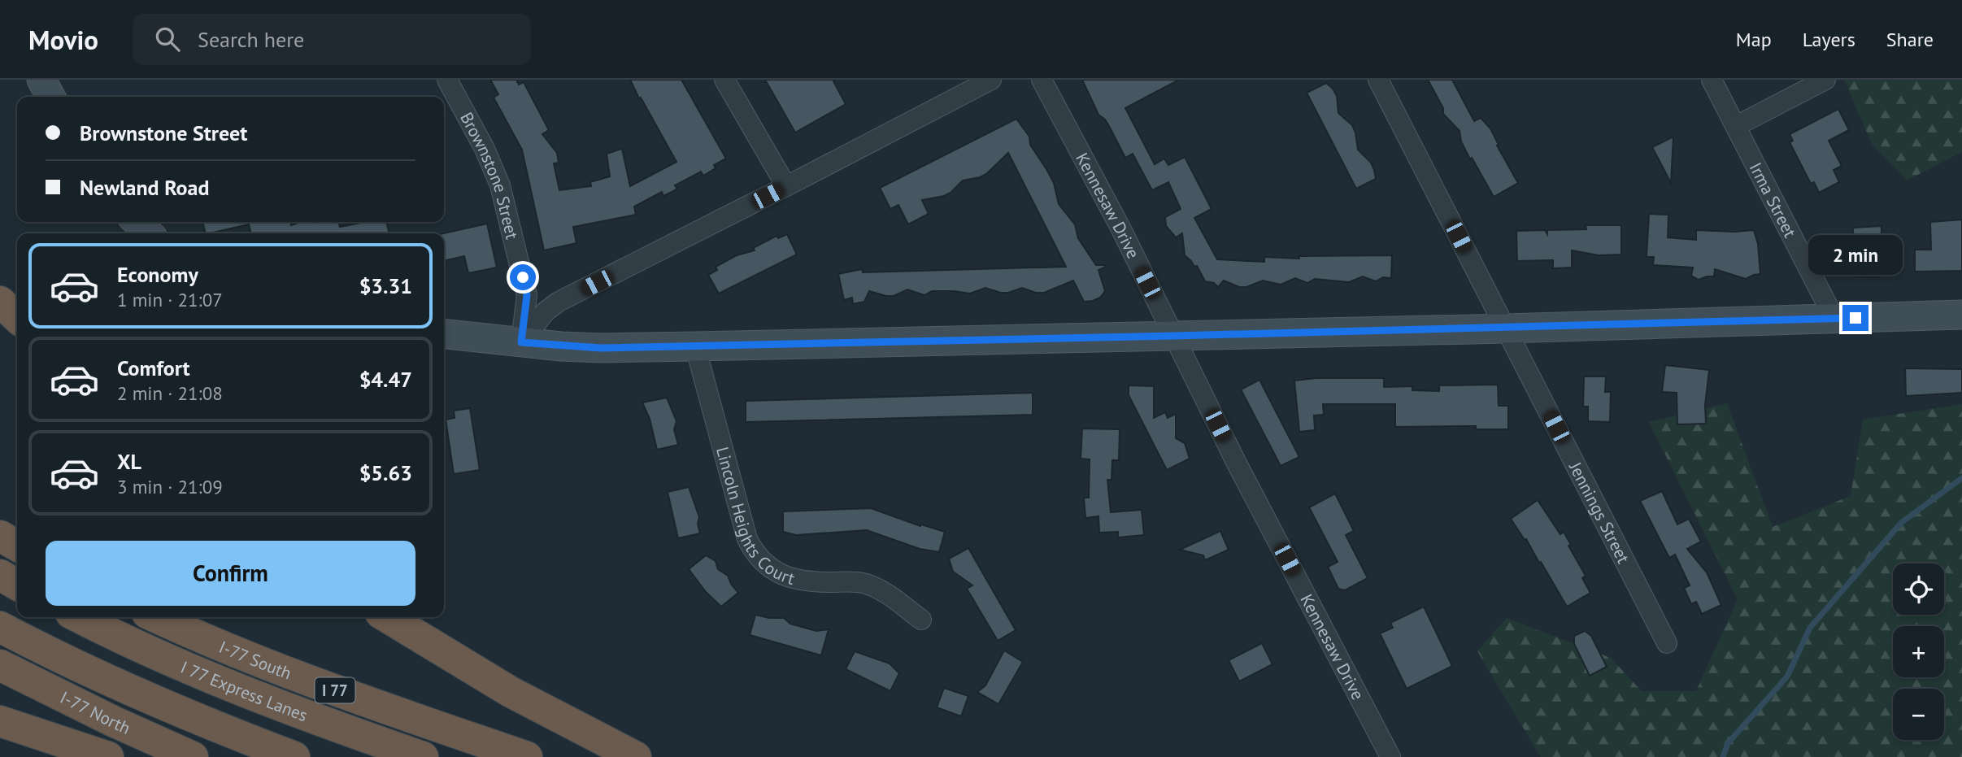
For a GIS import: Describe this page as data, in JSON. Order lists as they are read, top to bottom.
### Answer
{
  "streets": {
    "highway": [
      "I-77 South",
      "I 77 Express Lanes",
      "I 77",
      "I-77 North"
    ],
    "street": [
      "Brownstone Street",
      "Irma Street",
      "Kennesaw Drive",
      "Lincoln Heights Court",
      "Jennings Street"
    ]
  },
  "page": {
    "header": "Movio",
    "search": "Search here",
    "nav": ["Map", "Layers", "Share"],
    "banner": ["Brownstone Street", "Newland Road"],
    "bubble": "2 min",
    "list": [
      {
        "name": "Economy",
        "note": "1 min · 21:07",
        "value": "$3.31"
      },
      {
        "name": "Comfort",
        "note": "2 min · 21:08",
        "value": "$4.47"
      },
      {
        "name": "XL",
        "note": "3 min · 21:09",
        "value": "$5.63"
      }
    ],
    "buttons": "Confirm",
    "map_buttons": ["+", "−"]
  }
}
